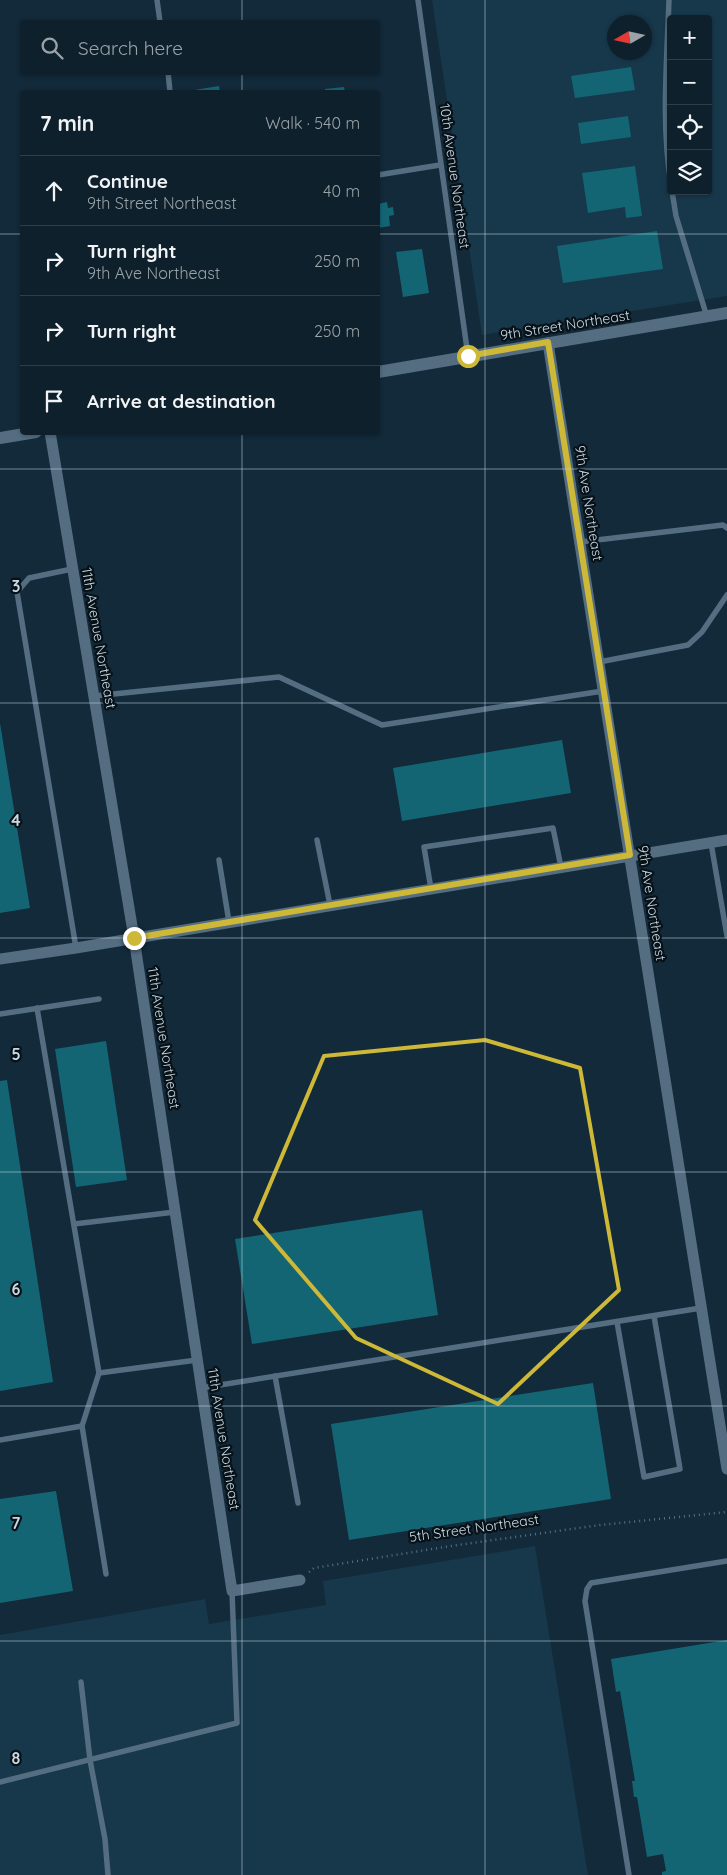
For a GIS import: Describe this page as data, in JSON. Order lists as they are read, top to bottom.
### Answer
{
  "streets": {
    "street": ["9th Street Northeast", "9th Ave Northeast", "11th Avenue Northeast"],
    "lane": ["10th Avenue Northeast"],
    "path": ["5th Street Northeast"]
  },
  "crossings": [
    ["10th Avenue Northeast", "9th Street Northeast"],
    ["9th Street Northeast", "9th Ave Northeast"]
  ],
  "north": "left",
  "page": {
    "map_buttons": ["+", "−"],
    "search": "Search here",
    "heading": ["7 min", "Walk · 540 m"],
    "list": [
      ["Continue", "9th Street Northeast", "40 m"],
      ["Turn right", "9th Ave Northeast", "250 m"],
      ["Turn right", "250 m"],
      "Arrive at destination"
    ]
  },
  "grid": {
    "rows": [
      "3",
      "4",
      "5",
      "6",
      "7",
      "8"
    ]
  }
}
